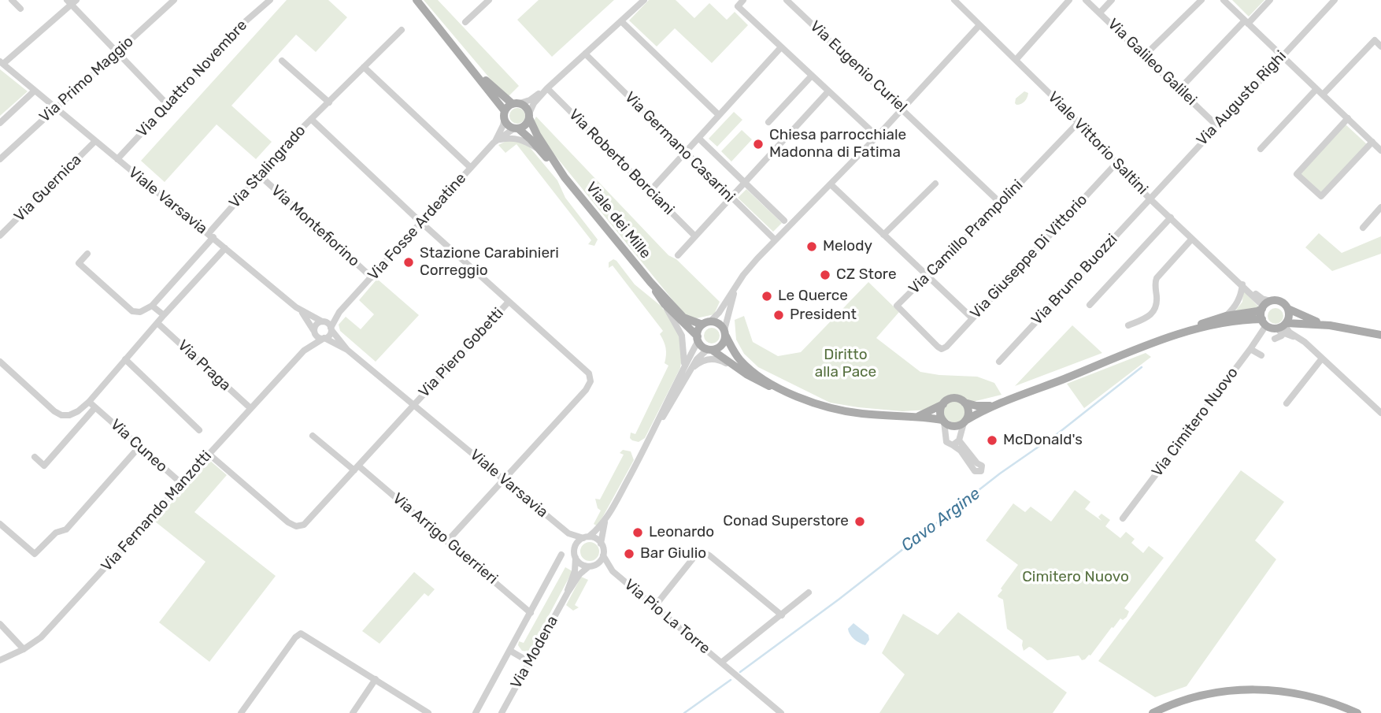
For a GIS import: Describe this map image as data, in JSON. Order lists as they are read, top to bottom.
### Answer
{
  "streets": {
    "main road": ["Viale dei Mille"],
    "street": [
      "Via Galileo Galilei",
      "Via Eugenio Curiel",
      "Via Quattro Novembre",
      "Via Primo Maggio",
      "Via Augusto Righi",
      "Viale Vittorio Saltini",
      "Via Germano Casarini",
      "Via Roberto Borciani",
      "Via Stalingrado",
      "Via Guernica",
      "Viale Varsavia",
      "Via Montefiorino",
      "Via Fosse Ardeatine",
      "Via Camillo Prampolini",
      "Via Giuseppe Di Vittorio",
      "Via Bruno Buozzi",
      "Via Piero Gobetti",
      "Via Praga",
      "Via Cimitero Nuovo",
      "Via Cuneo",
      "Via Fernando Manzotti",
      "Via Arrigo Guerrieri",
      "Via Pio La Torre",
      "Via Modena"
    ]
  },
  "crossings": [
    ["Via Galileo Galilei", "Via Augusto Righi"],
    ["Via Eugenio Curiel", "Via Camillo Prampolini"],
    ["Via Quattro Novembre", "Viale Varsavia"],
    ["Via Primo Maggio", "Viale Varsavia"],
    ["Via Augusto Righi", "Viale Vittorio Saltini"],
    ["Via Augusto Righi", "Via Bruno Buozzi"],
    ["Viale Vittorio Saltini", "Via Camillo Prampolini"],
    ["Viale Vittorio Saltini", "Via Giuseppe Di Vittorio"],
    ["Viale Vittorio Saltini", "Via Bruno Buozzi"],
    ["Viale Vittorio Saltini", "Via Cimitero Nuovo"],
    ["Via Stalingrado", "Viale Varsavia"],
    ["Via Stalingrado", "Via Montefiorino"],
    ["Via Guernica", "Viale Varsavia"],
    ["Viale Varsavia", "Via Fosse Ardeatine"],
    ["Viale Varsavia", "Via Piero Gobetti"],
    ["Viale Varsavia", "Via Fernando Manzotti"],
    ["Viale Varsavia", "Via Pio La Torre"],
    ["Viale Varsavia", "Via Modena"],
    ["Viale dei Mille", "Via Fosse Ardeatine"],
    ["Via Montefiorino", "Via Fosse Ardeatine"],
    ["Via Fosse Ardeatine", "Via Fernando Manzotti"],
    ["Via Camillo Prampolini", "Via Giuseppe Di Vittorio"],
    ["Via Piero Gobetti", "Via Fernando Manzotti"],
    ["Via Piero Gobetti", "Via Arrigo Guerrieri"],
    ["Via Praga", "Via Fernando Manzotti"],
    ["Via Cuneo", "Via Fernando Manzotti"],
    ["Via Pio La Torre", "Via Modena"]
  ],
  "water": ["Cavo Argine"],
  "parks": ["Diritto alla Pace", "Cimitero Nuovo"],
  "places": [
    "Chiesa parrocchiale Madonna di Fatima",
    "Melody",
    "Stazione Carabinieri Correggio",
    "CZ Store",
    "Le Querce",
    "President",
    "McDonald's",
    "Conad Superstore",
    "Leonardo",
    "Bar Giulio"
  ]
}
